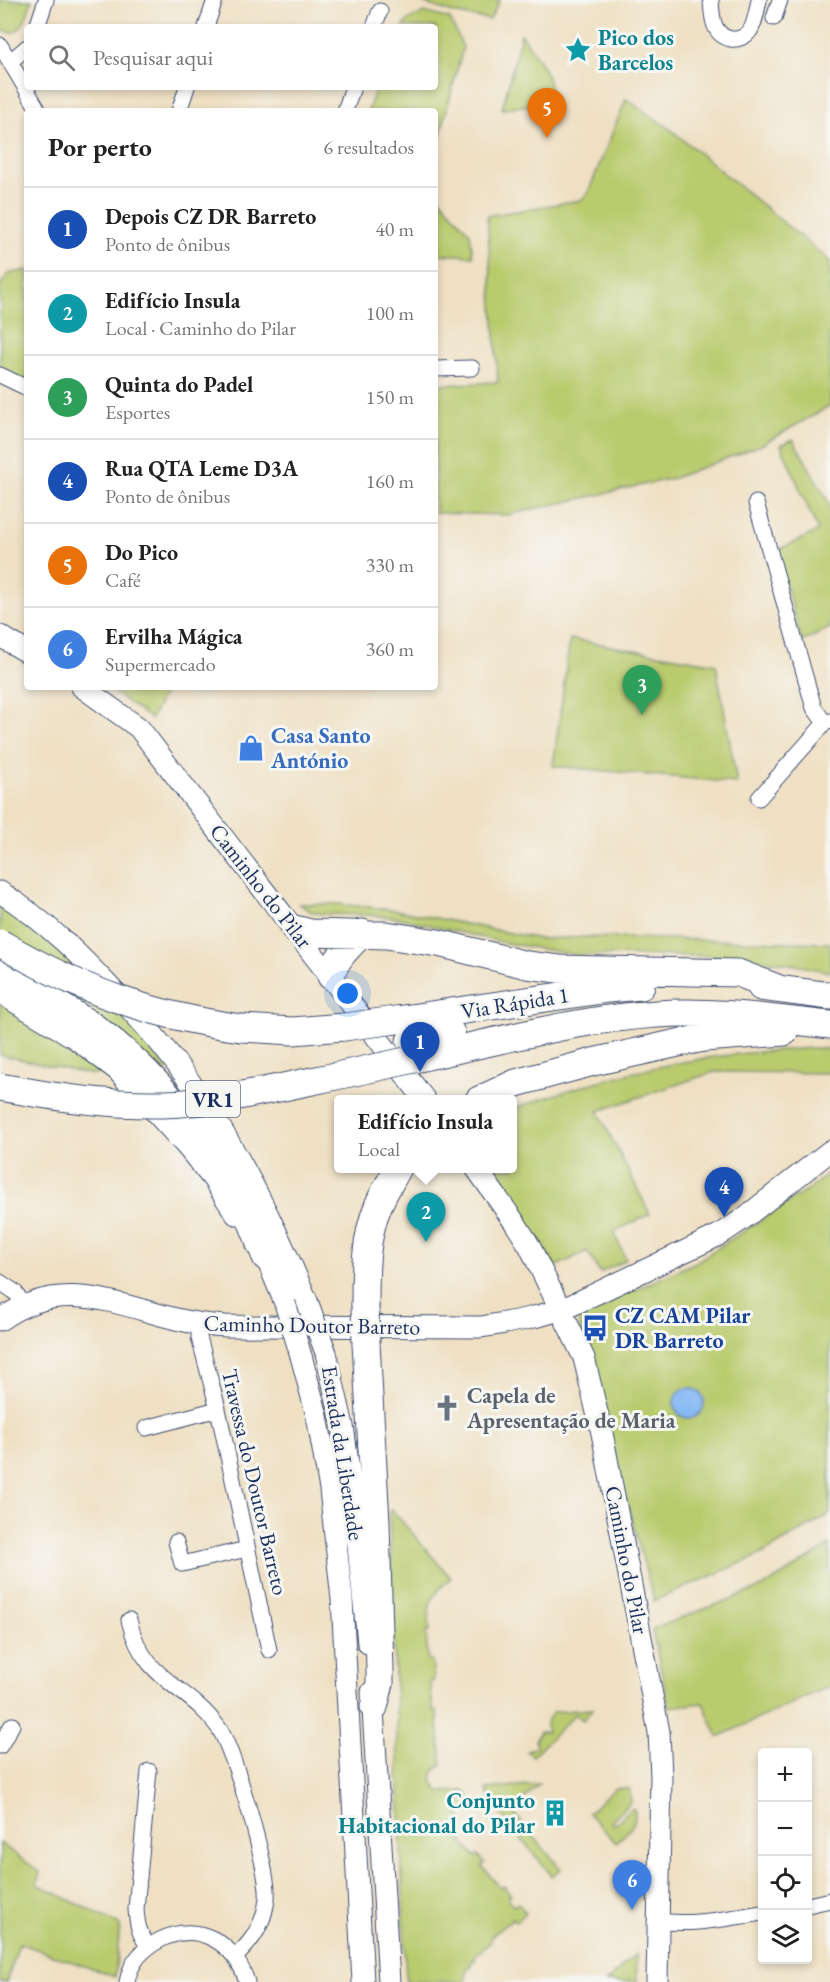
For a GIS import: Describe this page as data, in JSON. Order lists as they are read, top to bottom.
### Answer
{
  "streets": {
    "highway": ["Via Rápida 1", "VR1"],
    "main road": ["Caminho do Pilar", "Caminho Doutor Barreto", "Estrada da Liberdade"],
    "street": ["Travessa do Doutor Barreto"]
  },
  "crossings": [
    ["Caminho do Pilar", "Caminho Doutor Barreto"],
    ["Caminho Doutor Barreto", "Travessa do Doutor Barreto"]
  ],
  "places": {
    "place": ["Pico dos Barcelos"],
    "shop": ["Casa Santo António"],
    "bus stop": ["CZ CAM Pilar DR Barreto"],
    "church": ["Capela de Apresentação de Maria"],
    "building": ["Conjunto Habitacional do Pilar"]
  },
  "page": {
    "search": "Pesquisar aqui",
    "pins": [
      "5",
      "3",
      "1",
      "4",
      "2",
      "6"
    ],
    "heading": ["Por perto", "6 resultados"],
    "list": [
      {
        "mark": "1",
        "name": "Depois CZ DR Barreto",
        "note": "Ponto de ônibus",
        "value": "40 m"
      },
      {
        "mark": "2",
        "name": "Edifício Insula",
        "note": "Local · Caminho do Pilar",
        "value": "100 m"
      },
      {
        "mark": "3",
        "name": "Quinta do Padel",
        "note": "Esportes",
        "value": "150 m"
      },
      {
        "mark": "4",
        "name": "Rua QTA Leme D3A",
        "note": "Ponto de ônibus",
        "value": "160 m"
      },
      {
        "mark": "5",
        "name": "Do Pico",
        "note": "Café",
        "value": "330 m"
      },
      {
        "mark": "6",
        "name": "Ervilha Mágica",
        "note": "Supermercado",
        "value": "360 m"
      }
    ],
    "popup": ["Edifício Insula", "Local"],
    "map_buttons": ["+", "−"]
  }
}
